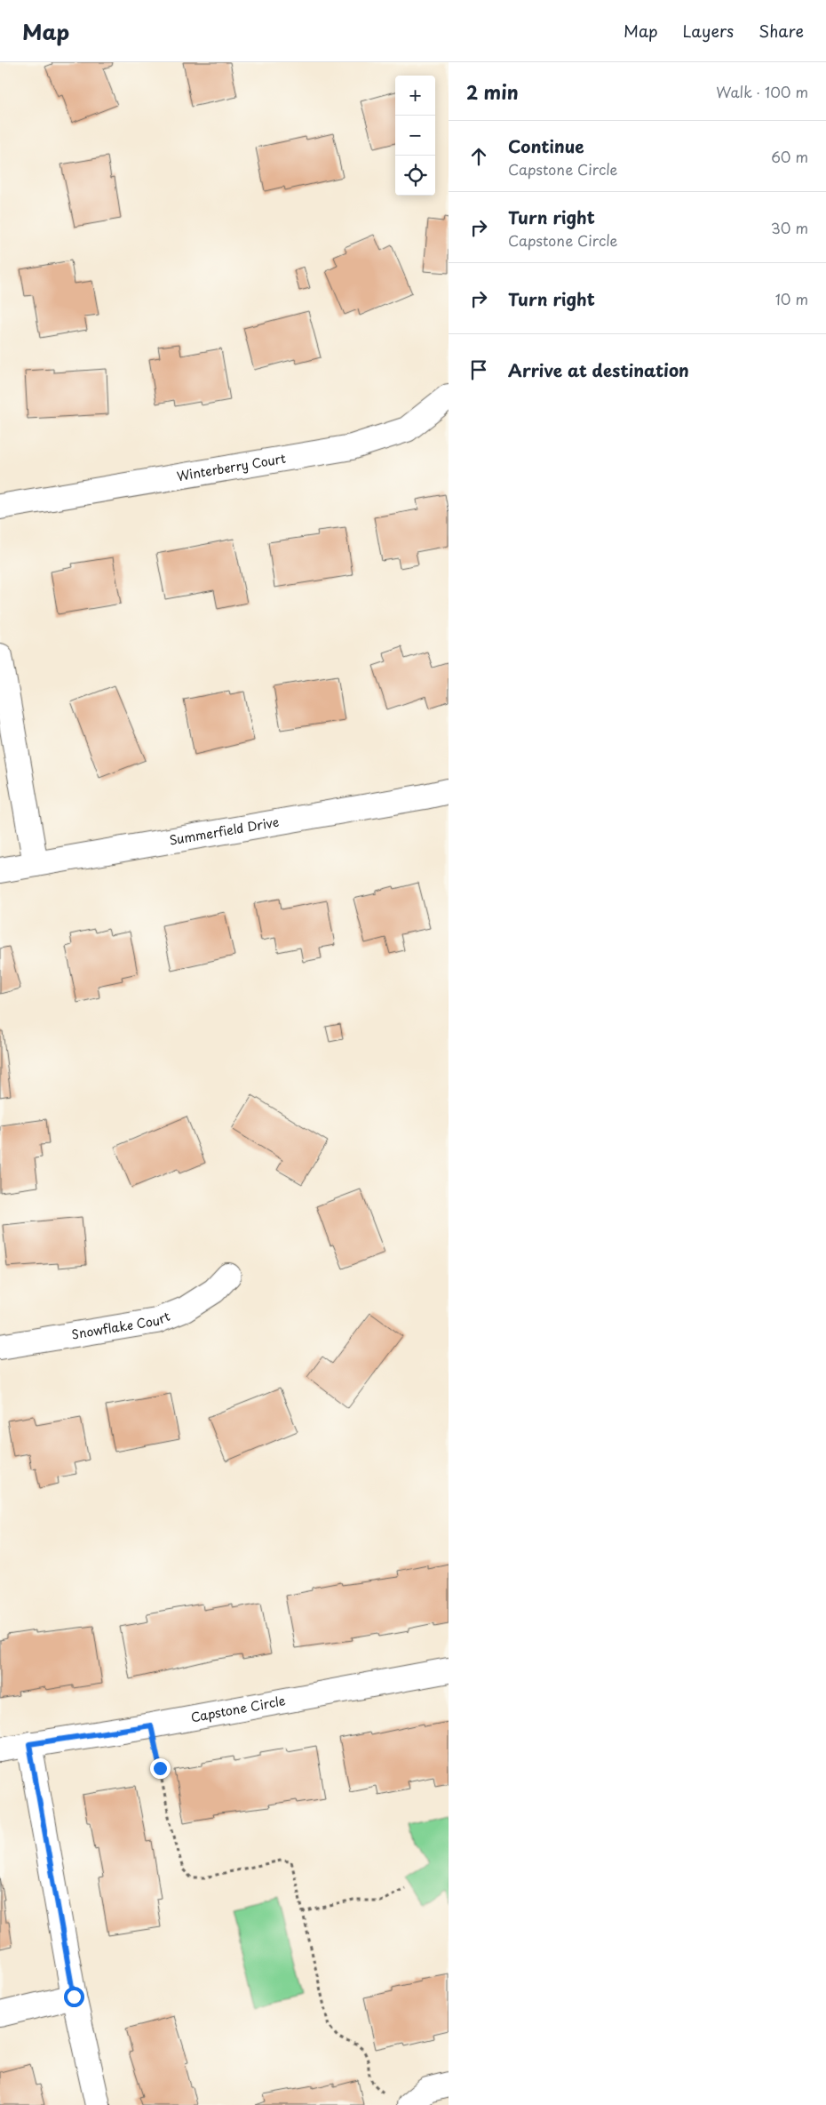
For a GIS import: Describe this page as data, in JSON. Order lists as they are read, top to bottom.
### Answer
{
  "streets": {
    "street": [
      "Winterberry Court",
      "Summerfield Drive",
      "Snowflake Court",
      "Capstone Circle"
    ]
  },
  "page": {
    "header": "Map",
    "nav": ["Map", "Layers", "Share"],
    "heading": ["2 min", "Walk · 100 m"],
    "map_buttons": ["+", "−"],
    "list": [
      ["Continue", "Capstone Circle", "60 m"],
      ["Turn right", "Capstone Circle", "30 m"],
      ["Turn right", "10 m"],
      "Arrive at destination"
    ]
  }
}
